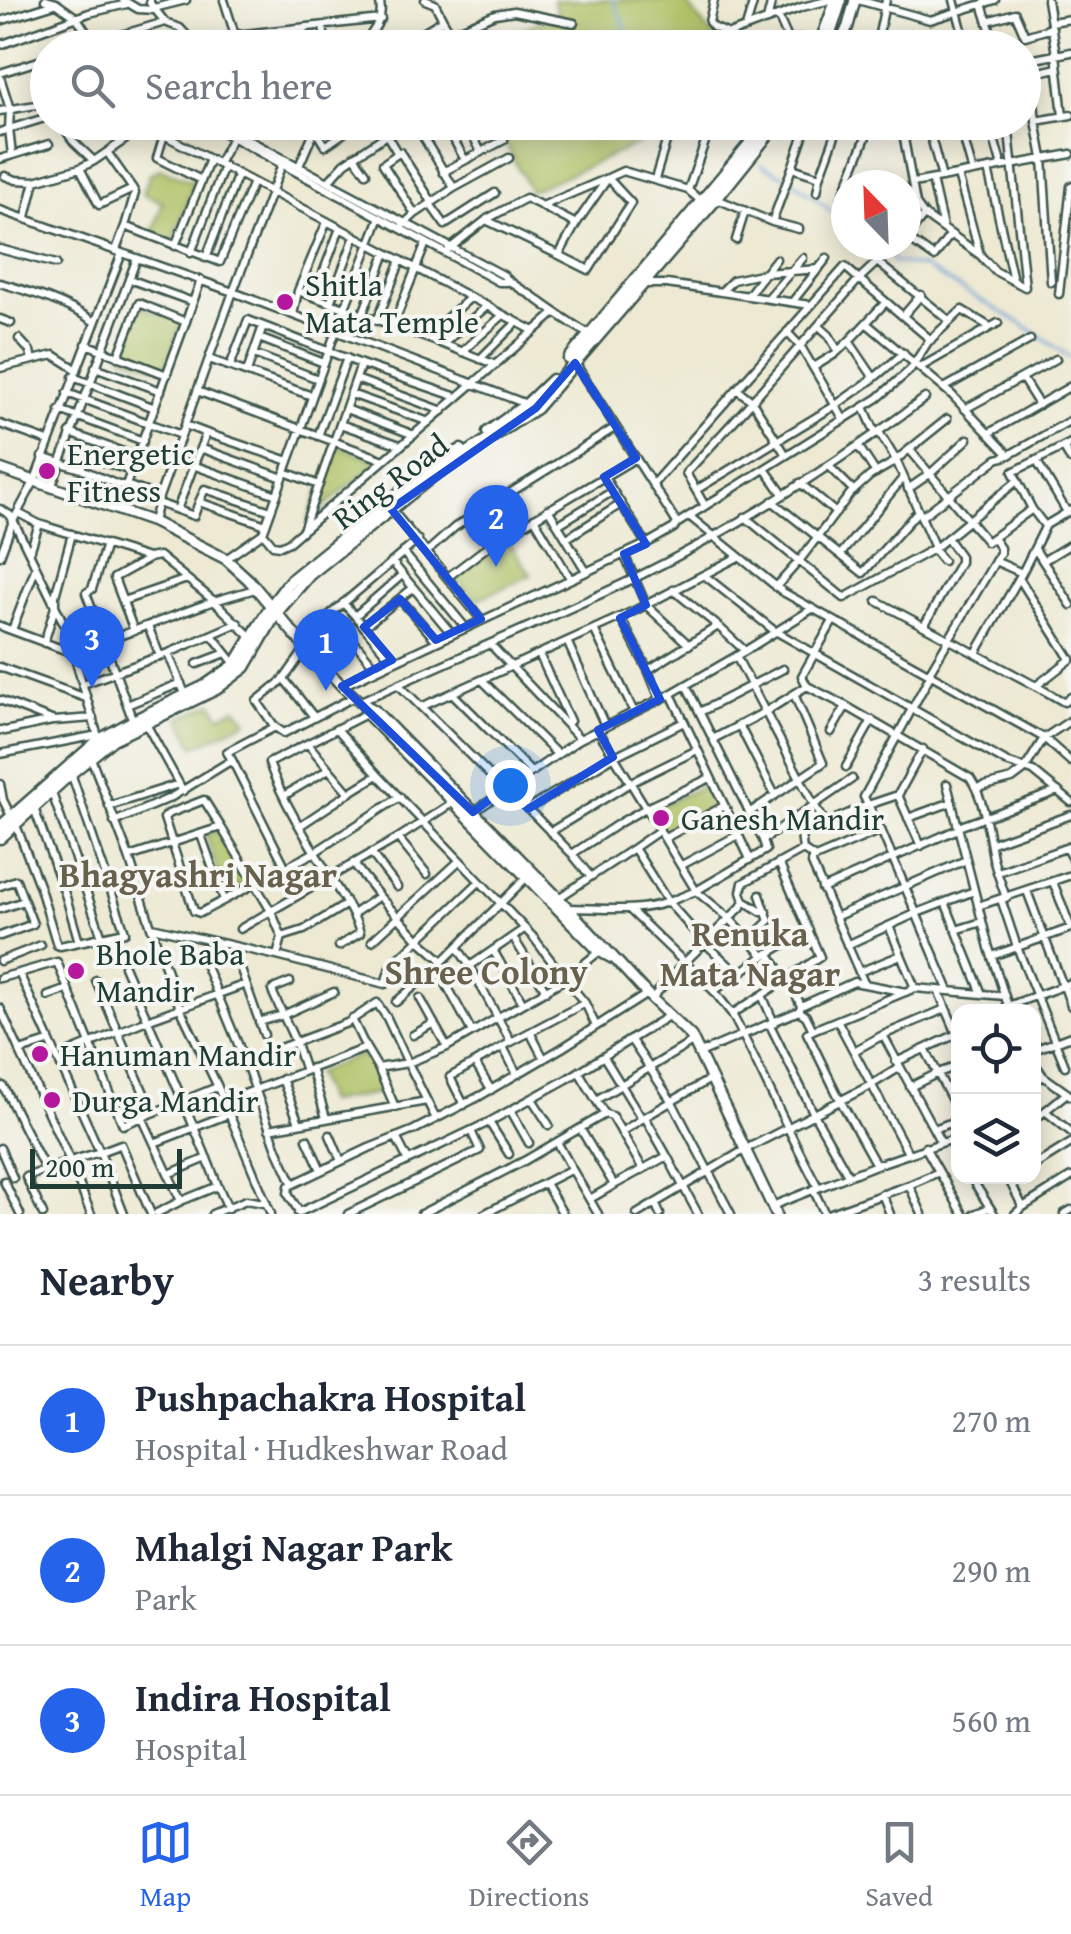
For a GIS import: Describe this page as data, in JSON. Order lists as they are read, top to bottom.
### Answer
{
  "streets": {
    "highway": ["Ring Road"]
  },
  "districts": ["Bhagyashri Nagar", "Renuka Mata Nagar", "Shree Colony"],
  "places": [
    "Shitla Mata Temple",
    "Energetic Fitness",
    "Ganesh Mandir",
    "Bhole Baba Mandir",
    "Hanuman Mandir",
    "Durga Mandir"
  ],
  "scale_bar": "200 m",
  "north": "top left",
  "page": {
    "search": "Search here",
    "pins": ["2", "3", "1"],
    "scale": "200 m",
    "heading": ["Nearby", "3 results"],
    "list": [
      {
        "mark": "1",
        "name": "Pushpachakra Hospital",
        "note": "Hospital · Hudkeshwar Road",
        "value": "270 m"
      },
      {
        "mark": "2",
        "name": "Mhalgi Nagar Park",
        "note": "Park",
        "value": "290 m"
      },
      {
        "mark": "3",
        "name": "Indira Hospital",
        "note": "Hospital",
        "value": "560 m"
      }
    ],
    "nav": ["Map", "Directions", "Saved"]
  }
}
